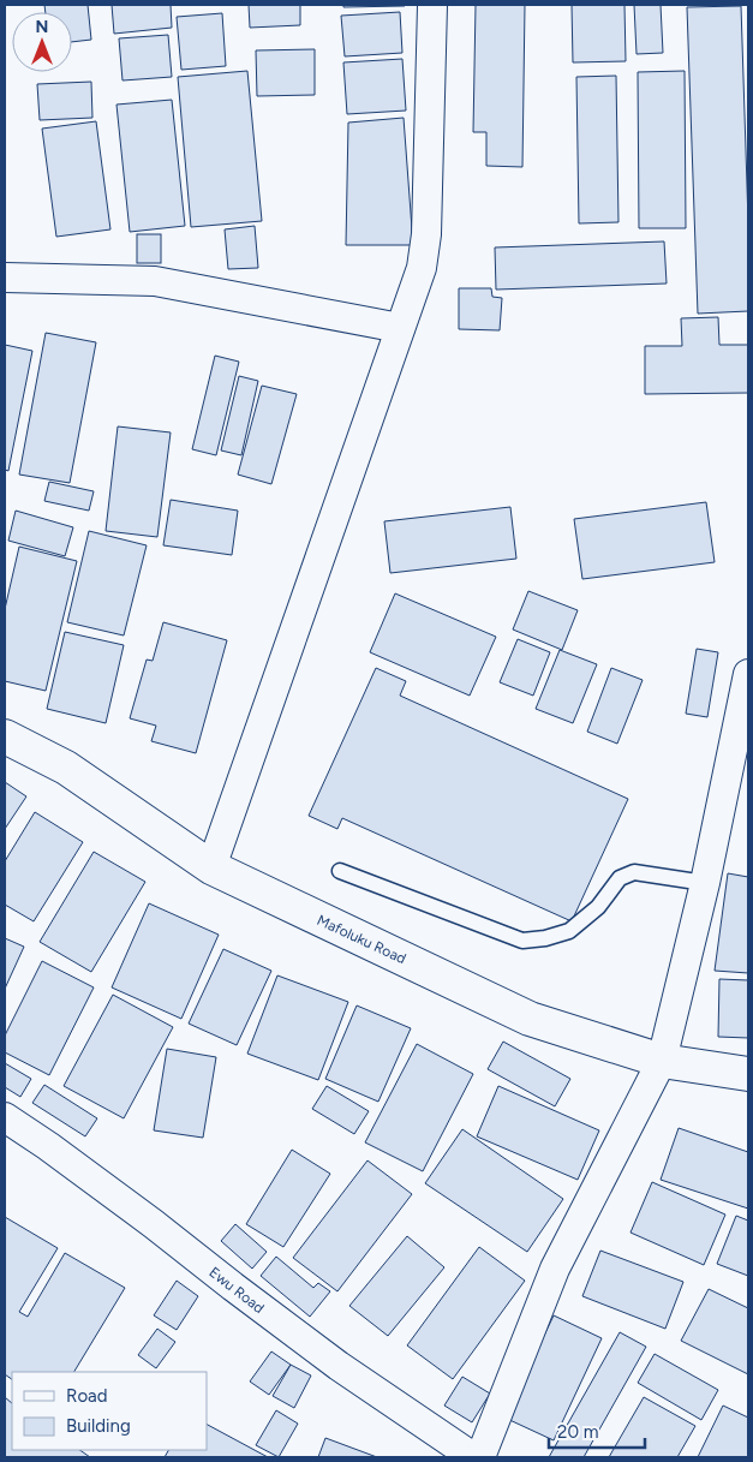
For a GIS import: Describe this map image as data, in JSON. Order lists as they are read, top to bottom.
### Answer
{
  "streets": {
    "street": ["Mafoluku Road", "Ewu Road"]
  },
  "legend": ["Road", "Building"],
  "scale_bar": "20 m",
  "north": "top"
}
